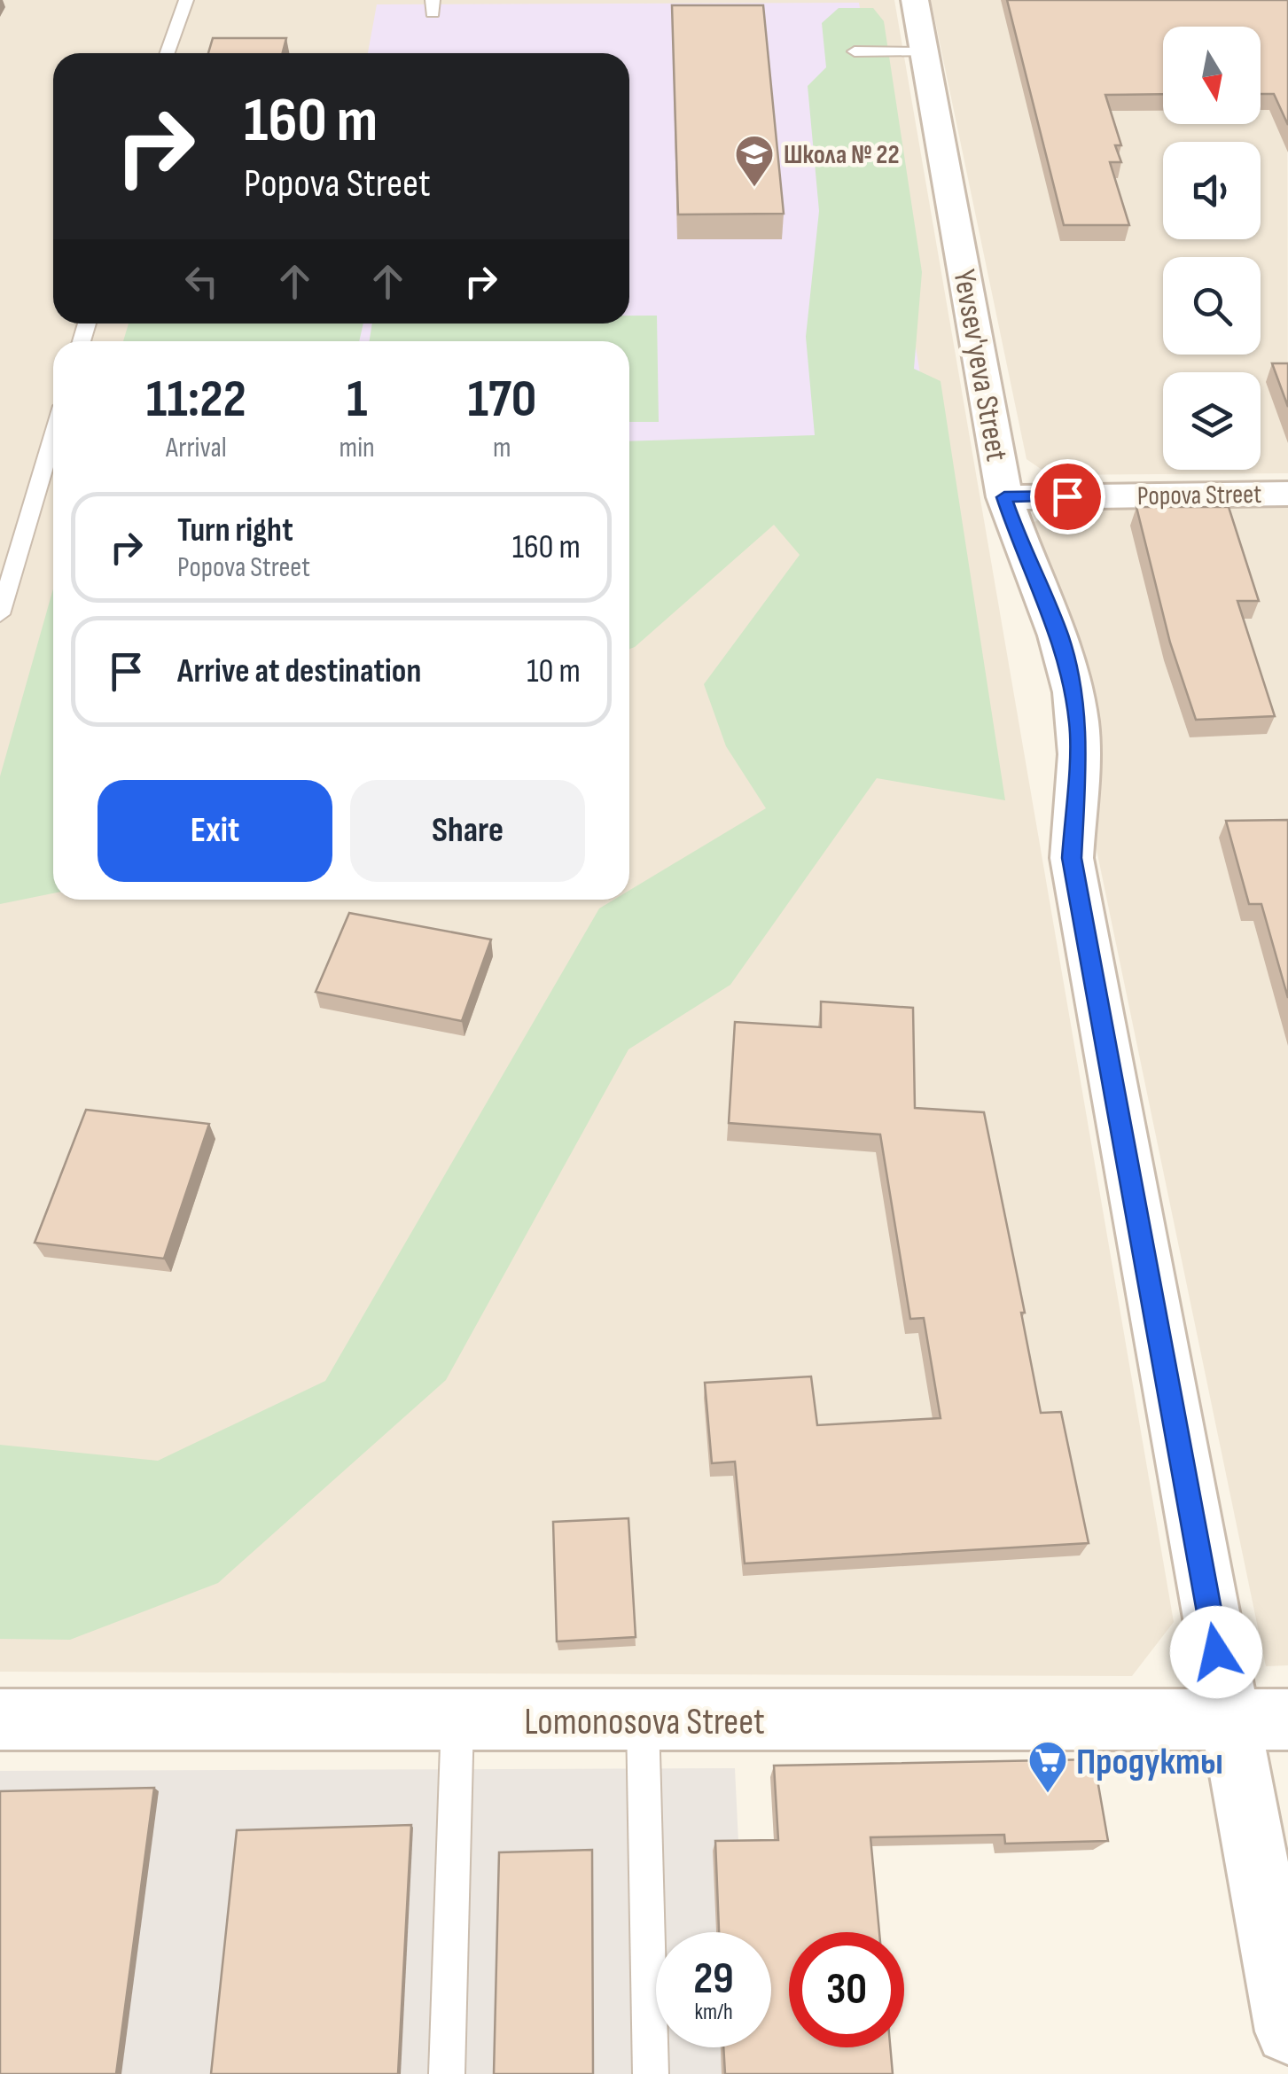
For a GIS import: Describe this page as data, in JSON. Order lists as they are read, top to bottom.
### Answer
{
  "streets": {
    "street": ["Yevsev'yeva Street", "Popova Street", "Lomonosova Street"]
  },
  "crossings": [
    ["Yevsev'yeva Street", "Popova Street"],
    ["Yevsev'yeva Street", "Lomonosova Street"]
  ],
  "places": {
    "school or university": ["Школа № 22"],
    "supermarket": ["Продукты"]
  },
  "north": "bottom",
  "page": {
    "turn": ["160 m", "Popova Street"],
    "eta": [
      "11:22",
      "Arrival",
      "1",
      "min",
      "170",
      "m"
    ],
    "list": [
      {
        "name": "Turn right",
        "note": "Popova Street",
        "value": "160 m"
      },
      {
        "name": "Arrive at destination",
        "value": "10 m"
      }
    ],
    "buttons": ["Exit", "Share"],
    "speed": "29 km/h",
    "limit": "30"
  }
}
